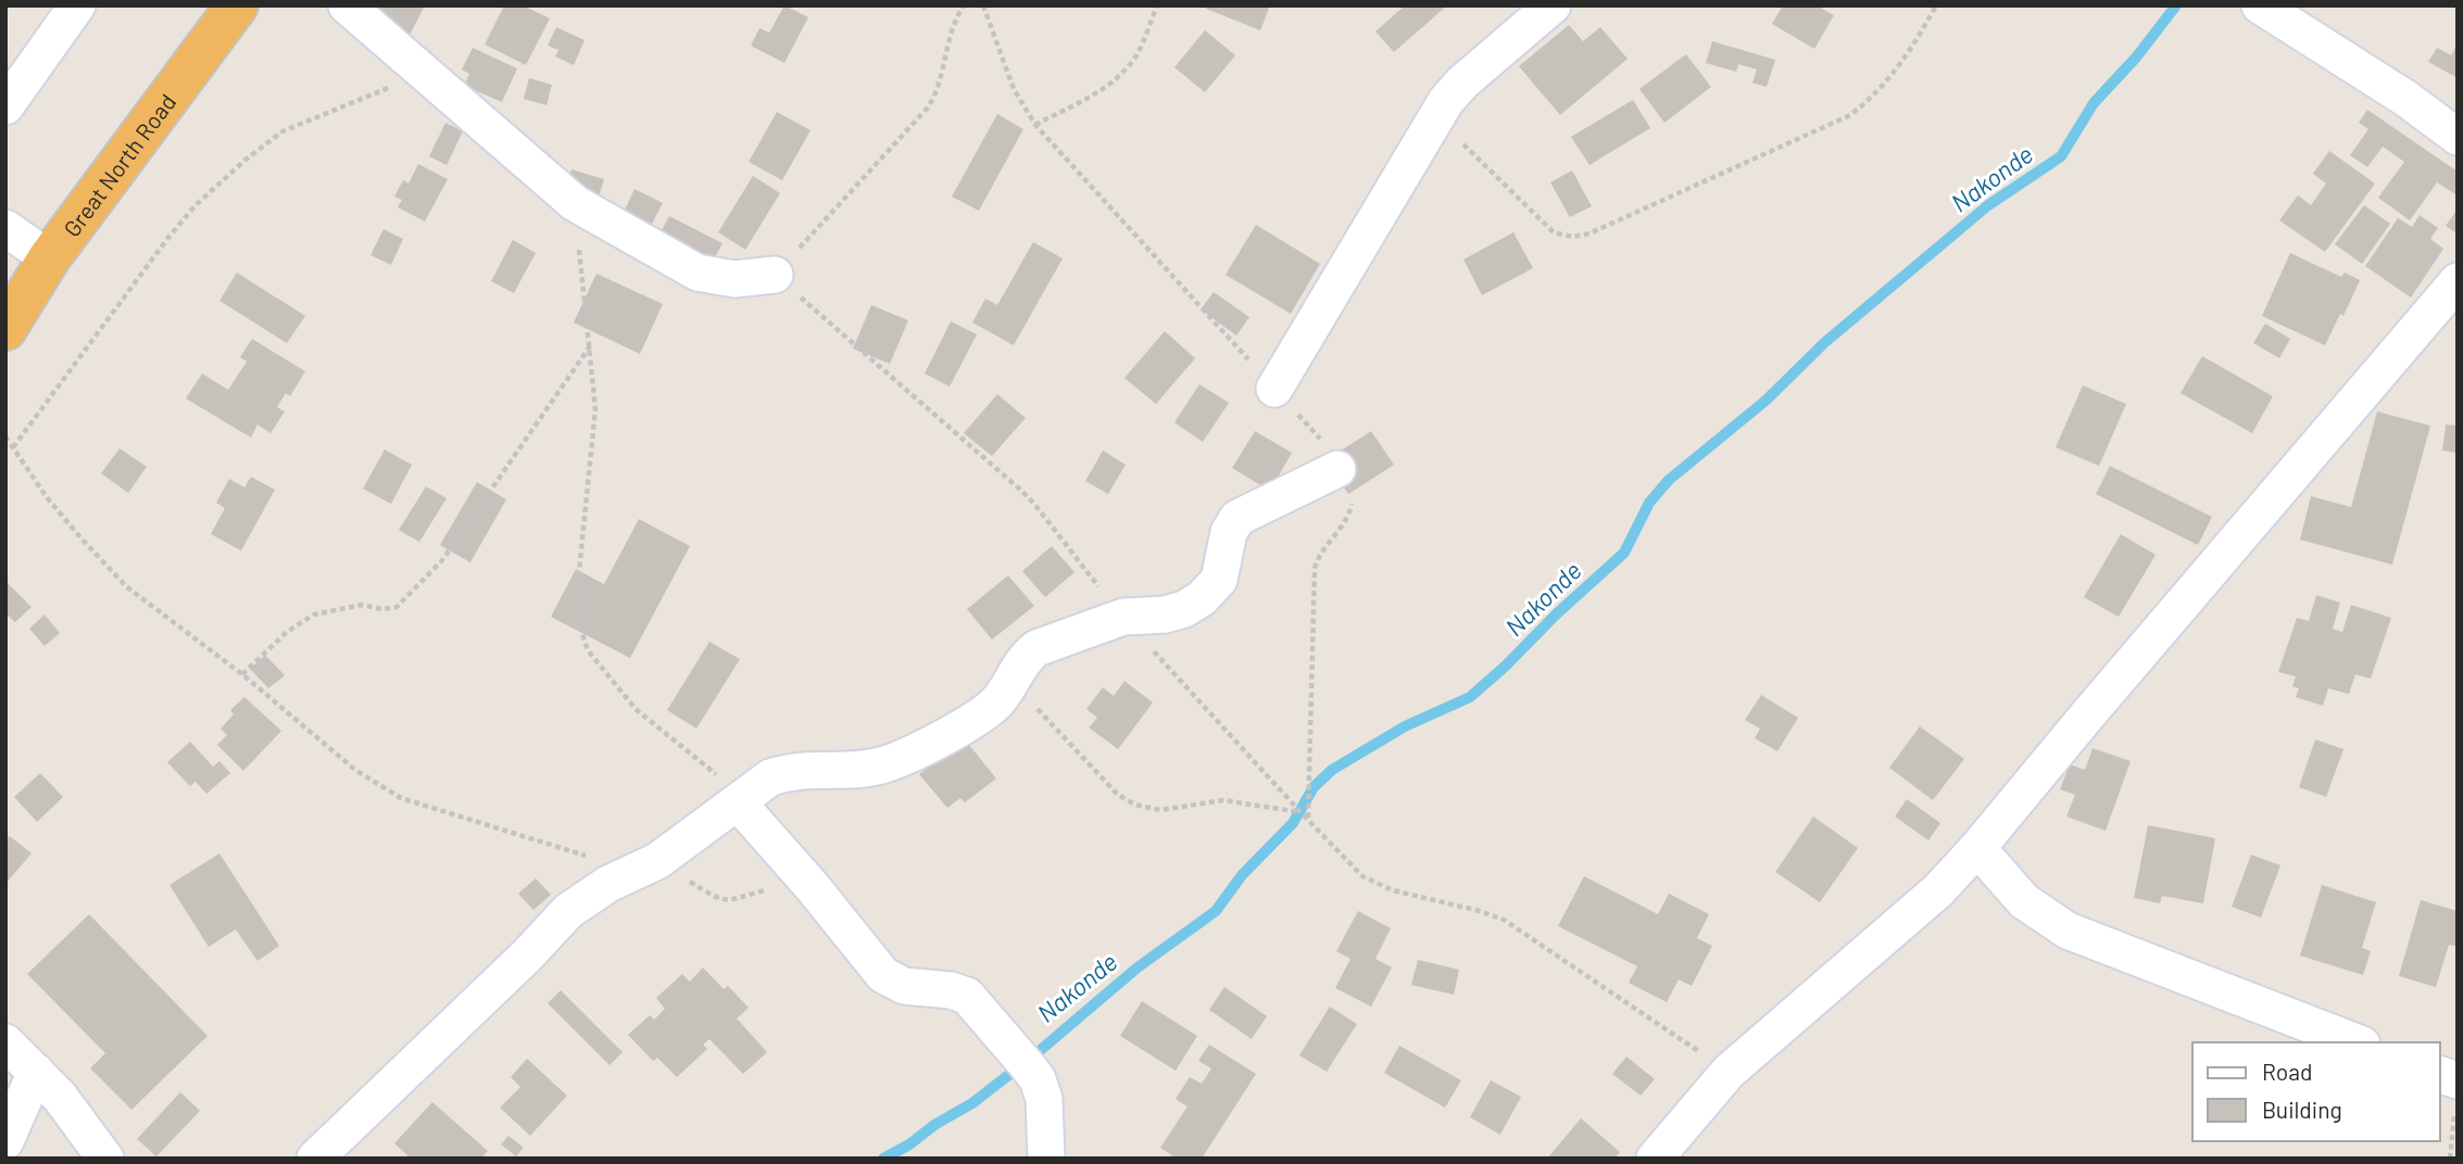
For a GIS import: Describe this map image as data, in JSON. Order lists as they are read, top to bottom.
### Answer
{
  "streets": {
    "highway": ["Great North Road"]
  },
  "water": ["Nakonde"],
  "legend": ["Road", "Building"]
}
